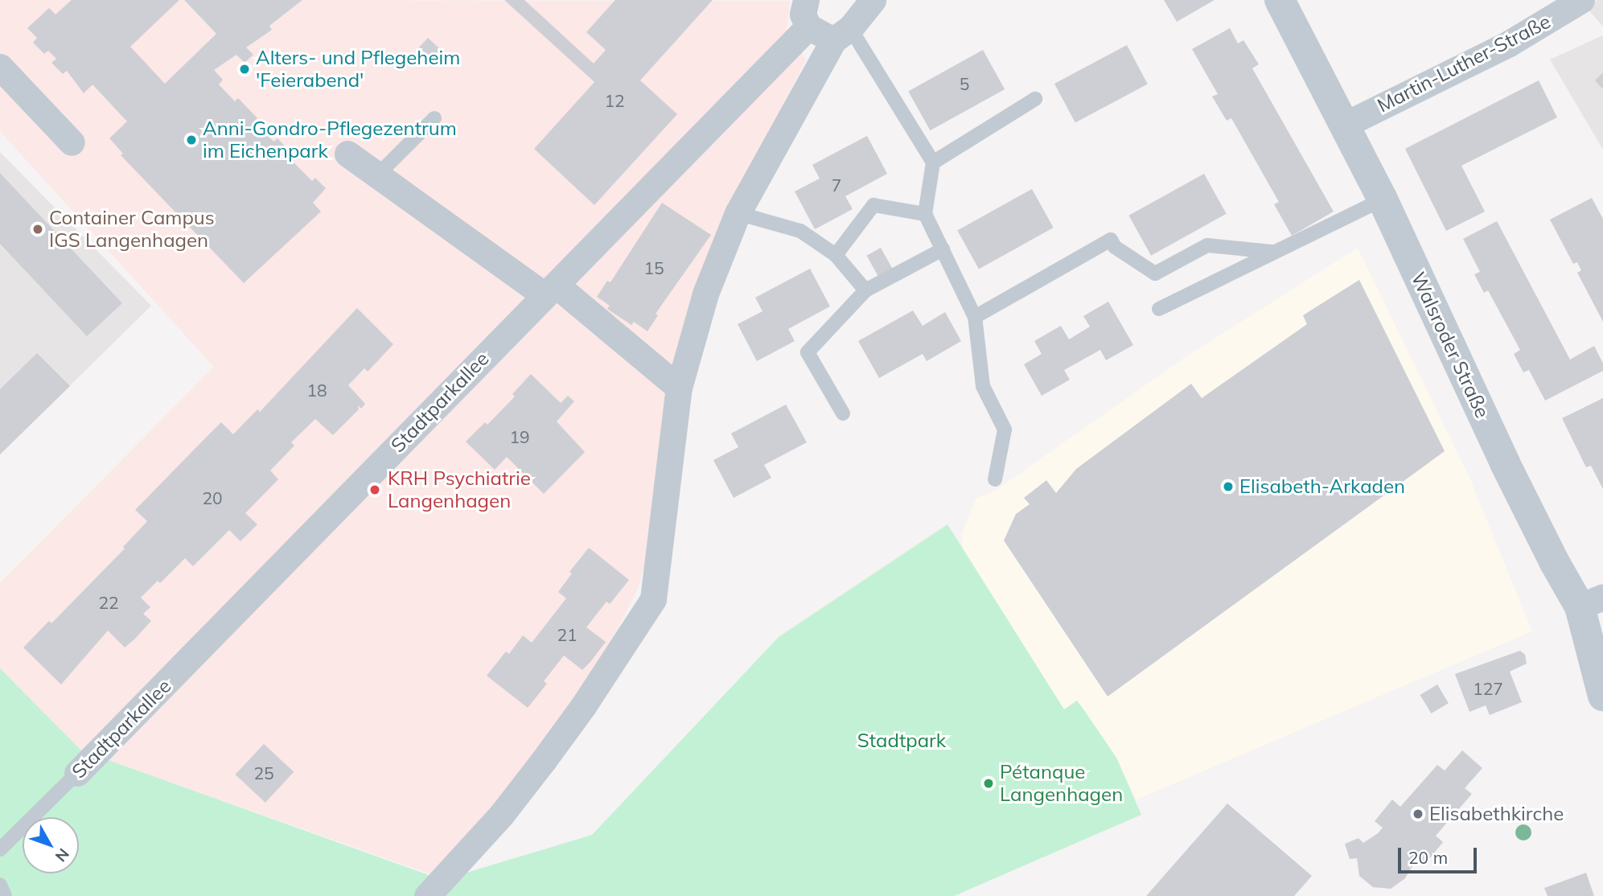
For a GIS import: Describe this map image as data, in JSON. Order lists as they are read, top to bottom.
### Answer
{
  "streets": {
    "street": ["Martin-Luther-Straße", "Walsroder Straße", "Stadtparkallee"]
  },
  "crossings": [
    ["Martin-Luther-Straße", "Walsroder Straße"]
  ],
  "parks": ["Stadtpark"],
  "places": [
    "Alters- und Pflegeheim 'Feierabend'",
    "Anni-Gondro-Pflegezentrum im Eichenpark",
    "Container Campus IGS Langenhagen",
    "Elisabeth-Arkaden",
    "KRH Psychiatrie Langenhagen",
    "Pétanque Langenhagen",
    "Elisabethkirche"
  ],
  "house_numbers": [
    "5",
    "12",
    "7",
    "15",
    "18",
    "19",
    "20",
    "22",
    "21",
    "127",
    "25"
  ],
  "scale_bar": "20 m",
  "north": "bottom right"
}
